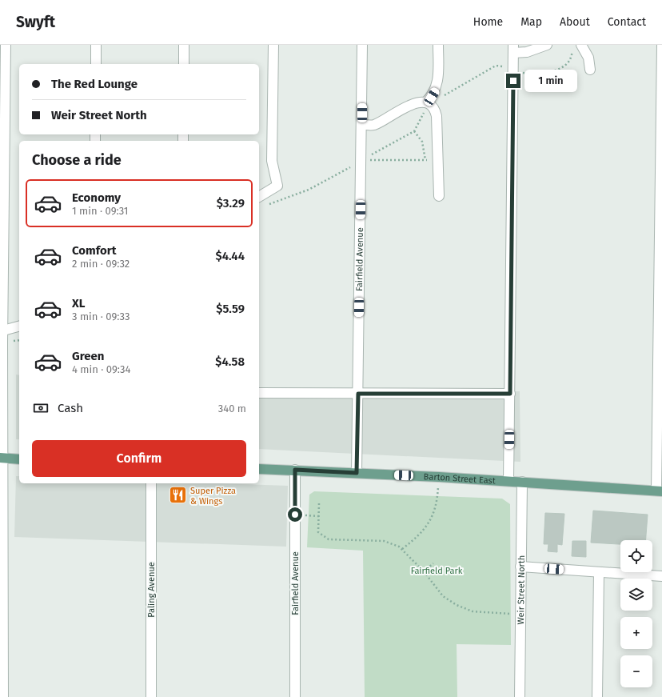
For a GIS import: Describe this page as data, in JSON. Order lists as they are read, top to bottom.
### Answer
{
  "streets": {
    "main road": ["Barton Street East"],
    "street": ["Fairfield Avenue", "Paling Avenue", "Weir Street North"]
  },
  "crossings": [
    ["Fairfield Avenue", "Barton Street East"],
    ["Barton Street East", "Weir Street North"]
  ],
  "parks": ["Fairfield Park"],
  "places": {
    "restaurant": ["Super Pizza & Wings"]
  },
  "page": {
    "header": "Swyft",
    "nav": [
      "Home",
      "Map",
      "About",
      "Contact"
    ],
    "banner": ["The Red Lounge", "Weir Street North"],
    "bubble": "1 min",
    "heading": "Choose a ride",
    "list": [
      {
        "name": "Economy",
        "note": "1 min · 09:31",
        "value": "$3.29"
      },
      {
        "name": "Comfort",
        "note": "2 min · 09:32",
        "value": "$4.44"
      },
      {
        "name": "XL",
        "note": "3 min · 09:33",
        "value": "$5.59"
      },
      {
        "name": "Green",
        "note": "4 min · 09:34",
        "value": "$4.58"
      }
    ],
    "pay": ["Cash", "340 m"],
    "buttons": "Confirm",
    "map_buttons": ["+", "−"]
  }
}
